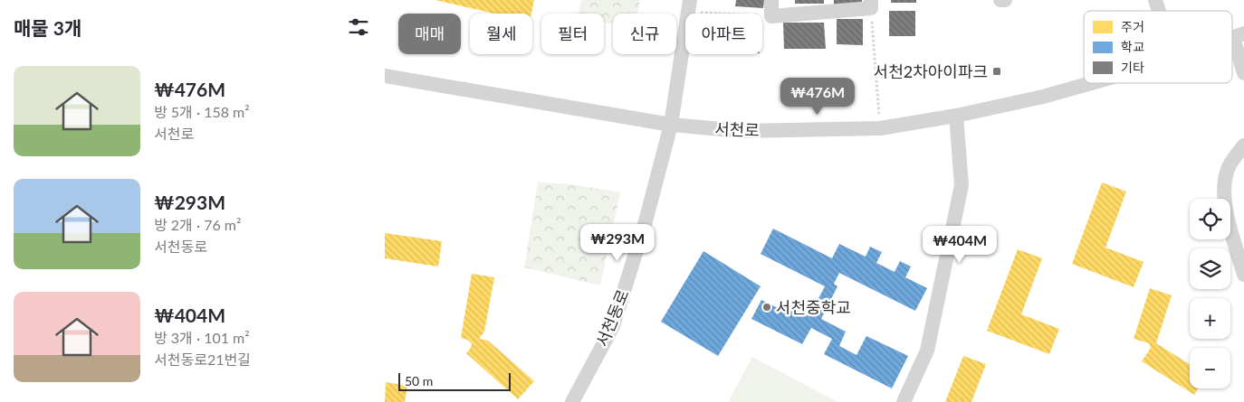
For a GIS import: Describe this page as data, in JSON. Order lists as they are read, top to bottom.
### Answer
{
  "streets": {
    "street": ["서천로", "서천동로"]
  },
  "crossings": [
    ["서천로", "서천동로"]
  ],
  "places": {
    "transit": ["서천2차아이파크"],
    "other": ["서천중학교"]
  },
  "legend": ["주거", "학교", "기타"],
  "scale_bar": "50 m",
  "page": {
    "heading": "매물 3개",
    "chip": [
      "매매",
      "월세",
      "필터",
      "신규",
      "아파트"
    ],
    "list": [
      {
        "name": "₩476M",
        "note": "방 5개 · 158 m² · 서천로"
      },
      {
        "name": "₩293M",
        "note": "방 2개 · 76 m² · 서천동로"
      },
      {
        "name": "₩404M",
        "note": "방 3개 · 101 m² · 서천동로21번길"
      }
    ],
    "price": ["₩476M", "₩293M", "₩404M"],
    "map_buttons": ["+", "−"],
    "scale": "50 m"
  }
}
